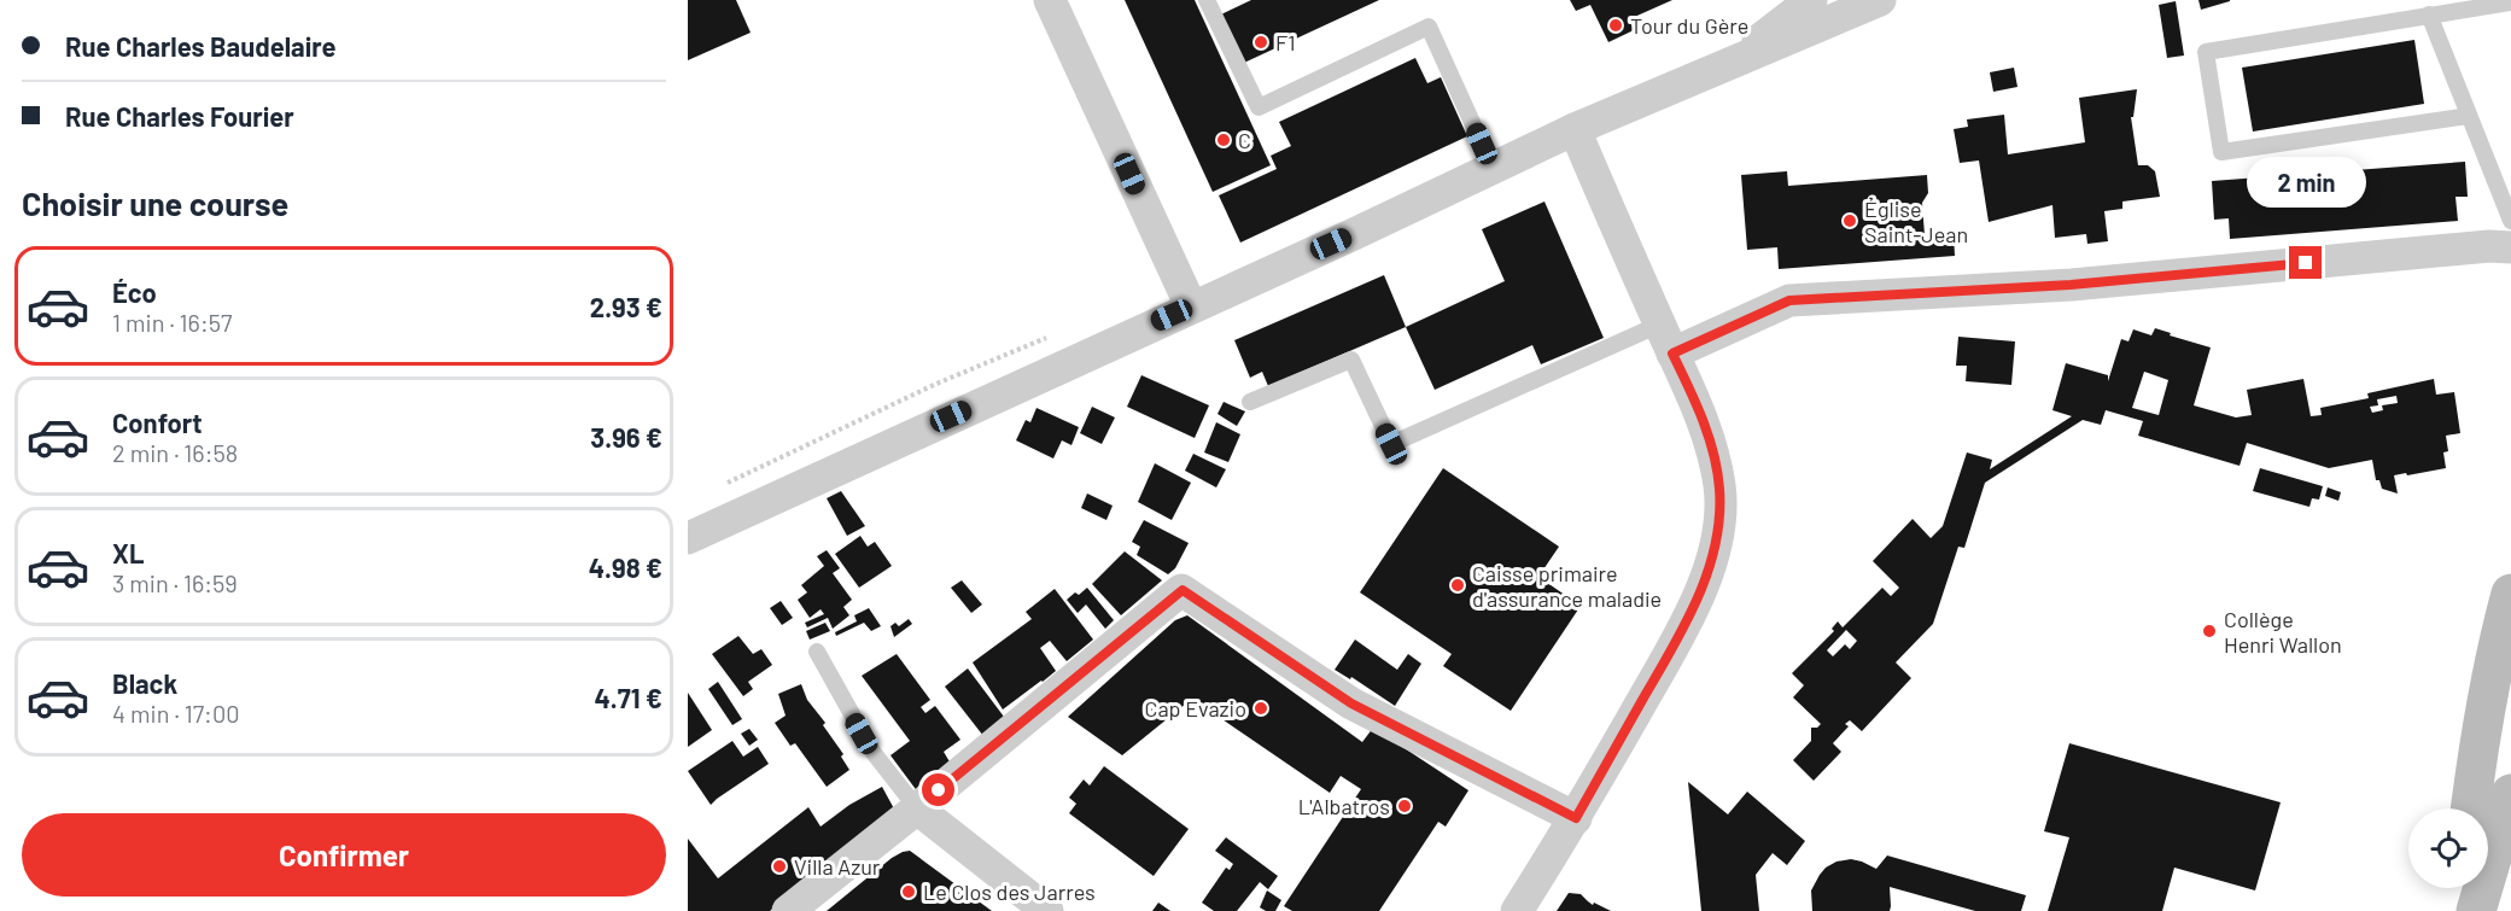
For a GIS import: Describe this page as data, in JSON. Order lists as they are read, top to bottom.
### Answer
{
  "places": [
    "Tour du Gère",
    "F1",
    "C",
    "Église Saint-Jean",
    "Caisse primaire d'assurance maladie",
    "Collège Henri Wallon",
    "Cap Evazio",
    "L'Albatros",
    "Villa Azur",
    "Le Clos des Jarres"
  ],
  "page": {
    "banner": ["Rue Charles Baudelaire", "Rue Charles Fourier"],
    "bubble": "2 min",
    "heading": "Choisir une course",
    "list": [
      {
        "name": "Éco",
        "note": "1 min · 16:57",
        "value": "2.93 €"
      },
      {
        "name": "Confort",
        "note": "2 min · 16:58",
        "value": "3.96 €"
      },
      {
        "name": "XL",
        "note": "3 min · 16:59",
        "value": "4.98 €"
      },
      {
        "name": "Black",
        "note": "4 min · 17:00",
        "value": "4.71 €"
      }
    ],
    "buttons": "Confirmer"
  }
}
